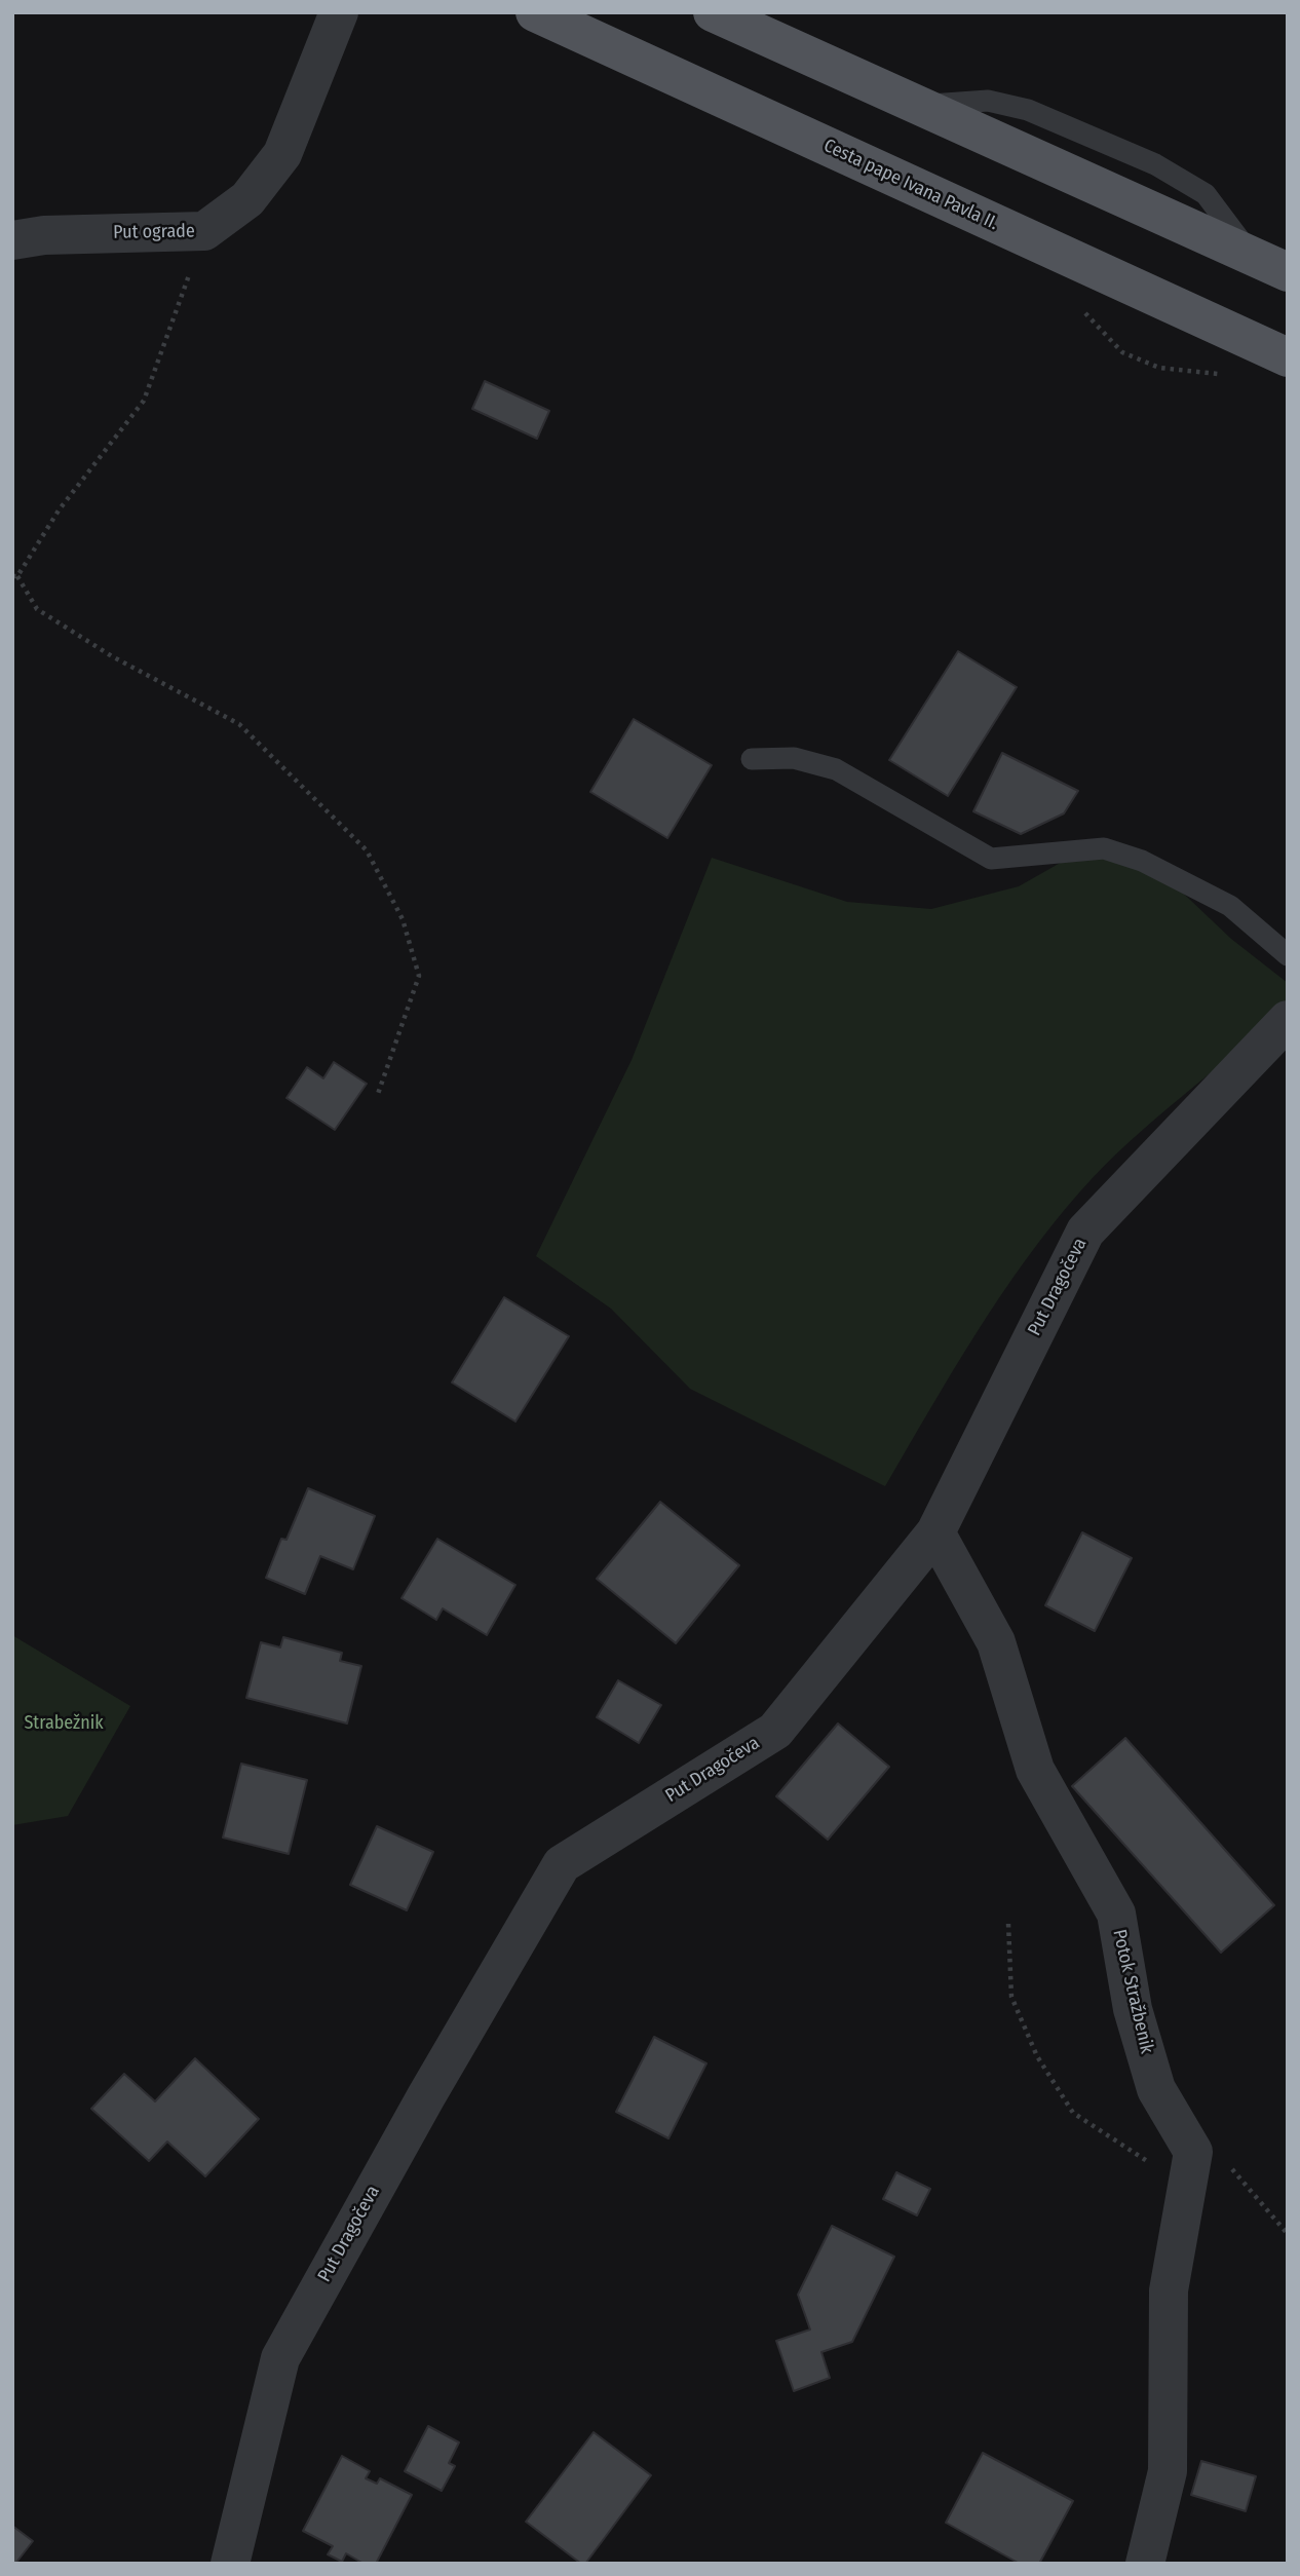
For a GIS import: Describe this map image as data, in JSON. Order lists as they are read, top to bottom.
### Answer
{
  "streets": {
    "main road": ["Cesta pape Ivana Pavla II."],
    "street": ["Put ograde", "Put Dragočeva", "Potok Stražbenik"]
  },
  "crossings": [
    ["Put Dragočeva", "Potok Stražbenik"]
  ],
  "parks": ["Strabežnik"]
}
